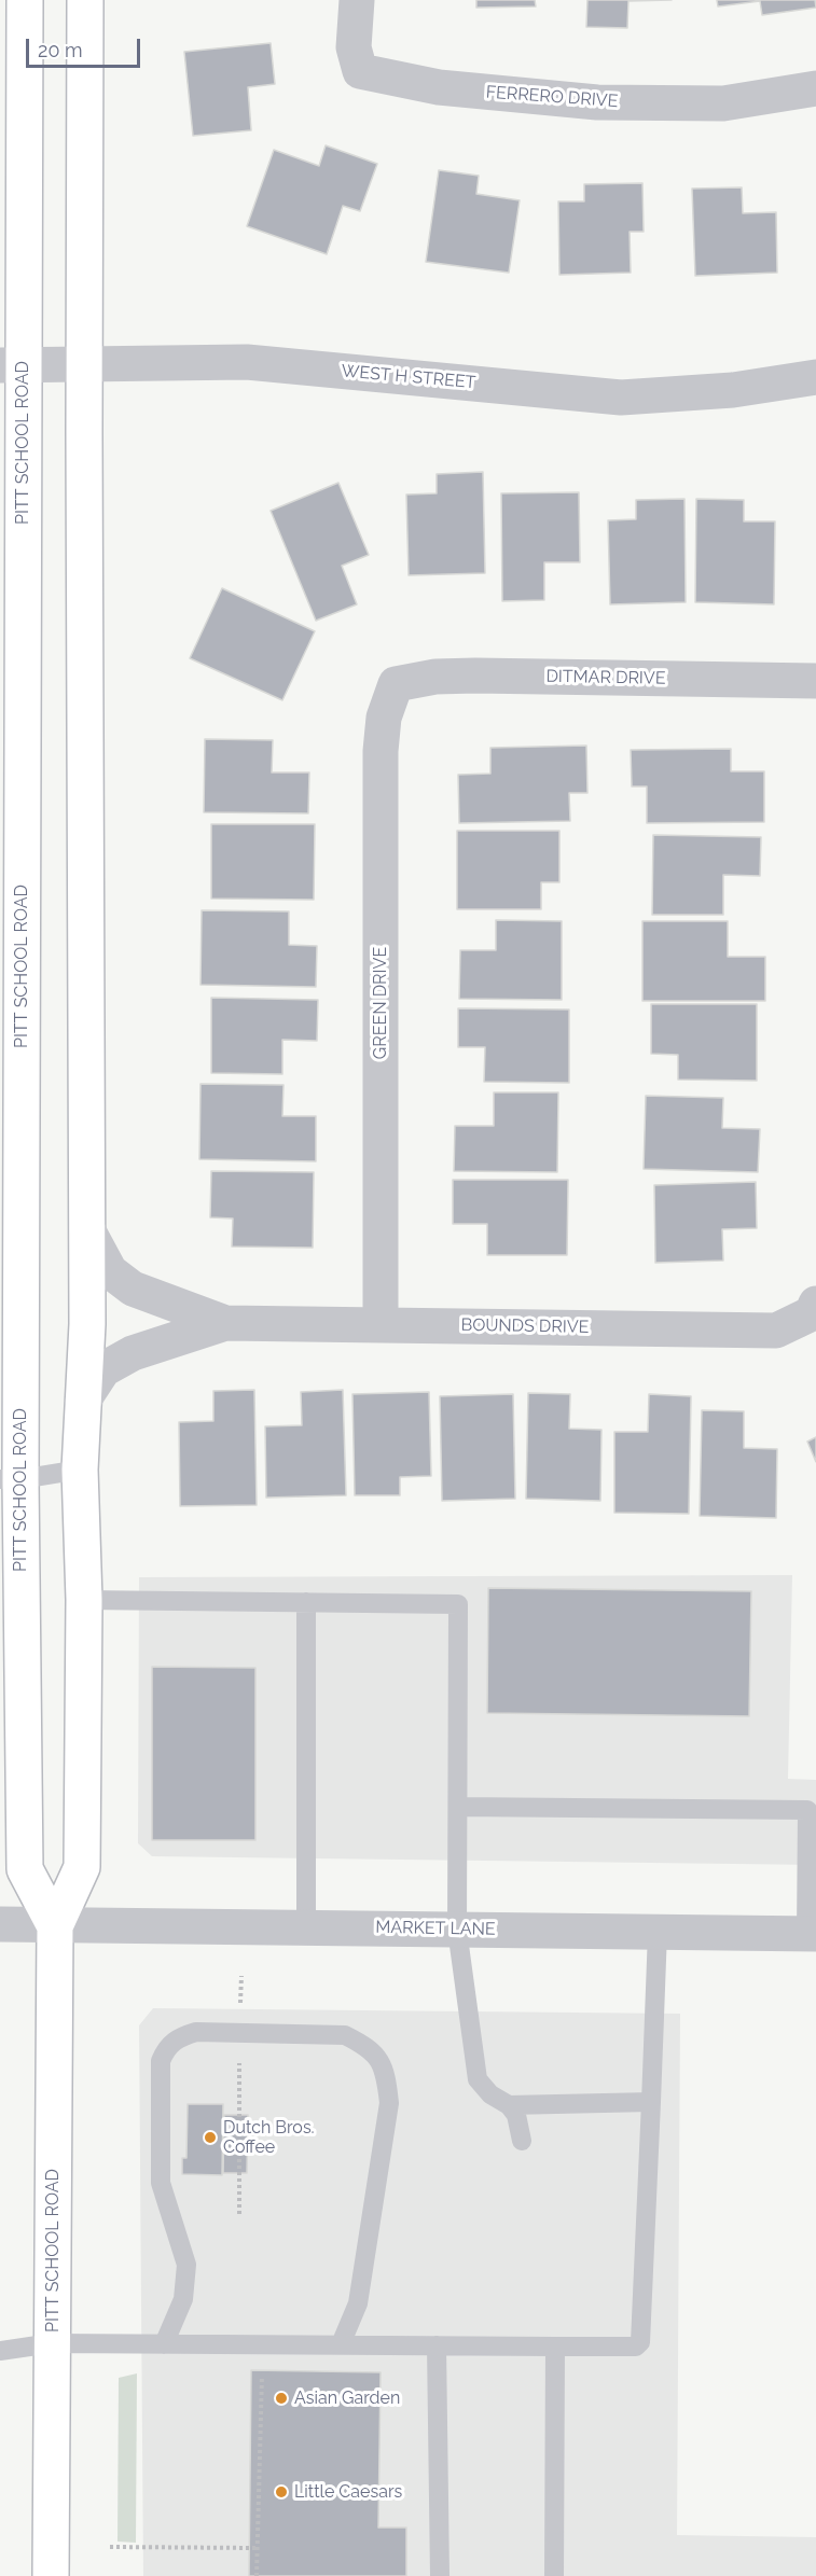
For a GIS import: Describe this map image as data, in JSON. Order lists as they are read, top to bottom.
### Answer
{
  "streets": {
    "main road": ["PITT SCHOOL ROAD"],
    "street": [
      "FERRERO DRIVE",
      "WEST H STREET",
      "DITMAR DRIVE",
      "GREEN DRIVE",
      "BOUNDS DRIVE",
      "MARKET LANE"
    ]
  },
  "crossings": [
    ["WEST H STREET", "PITT SCHOOL ROAD"],
    ["PITT SCHOOL ROAD", "BOUNDS DRIVE"],
    ["PITT SCHOOL ROAD", "MARKET LANE"],
    ["DITMAR DRIVE", "GREEN DRIVE"],
    ["GREEN DRIVE", "BOUNDS DRIVE"]
  ],
  "places": ["Dutch Bros. Coffee", "Asian Garden", "Little Caesars"],
  "scale_bar": "20 m"
}
